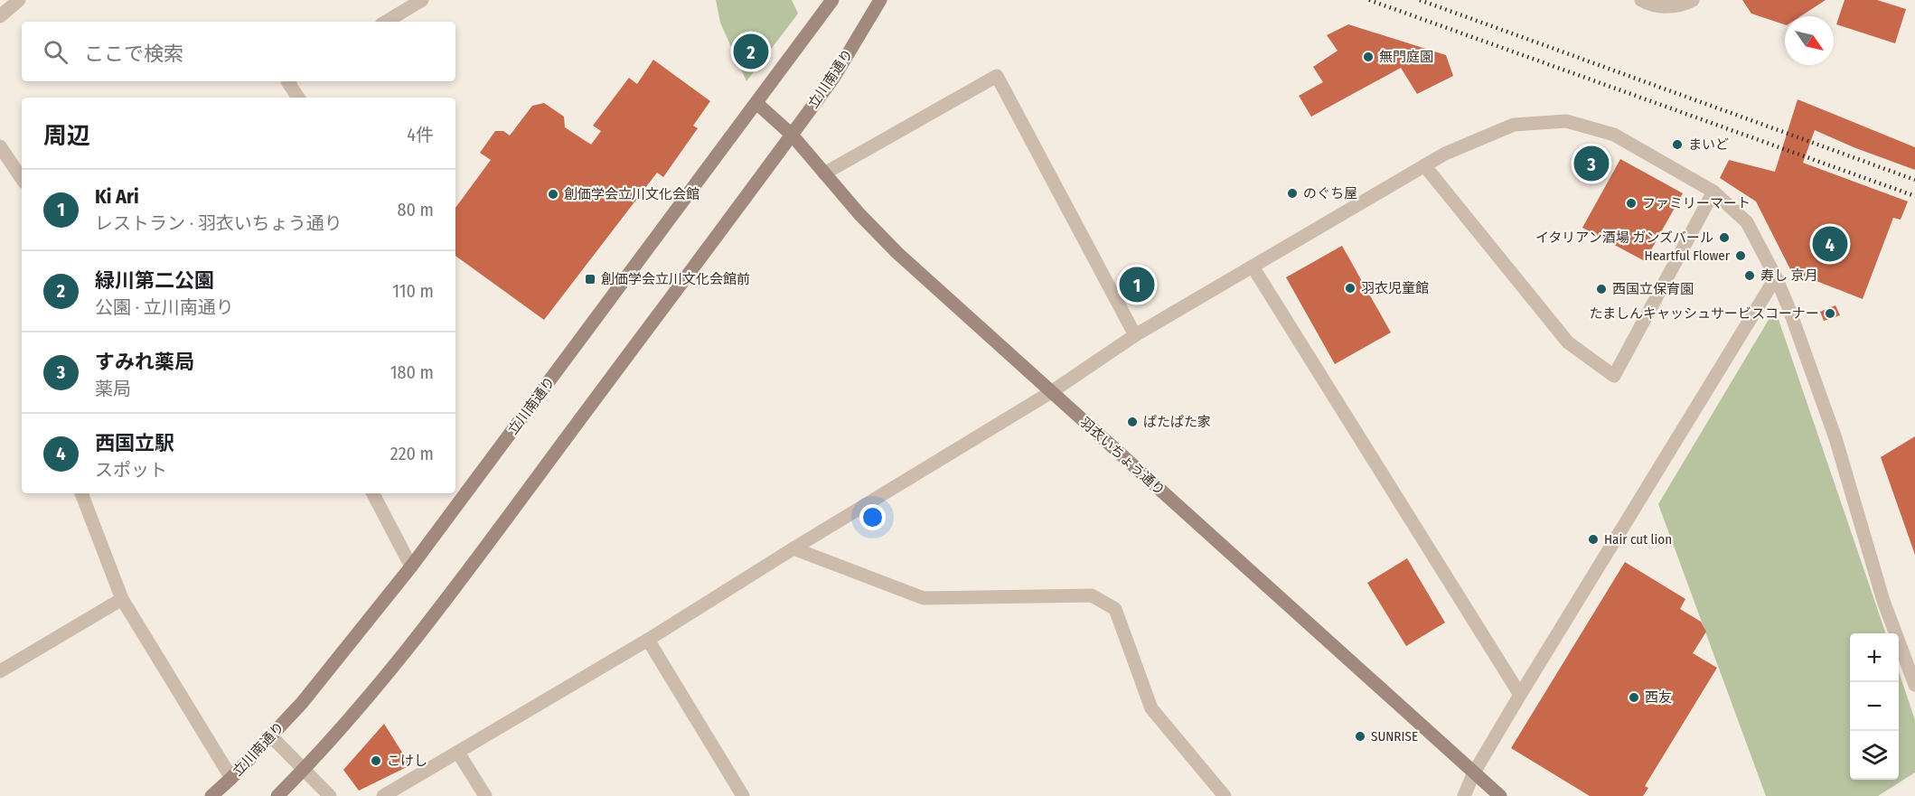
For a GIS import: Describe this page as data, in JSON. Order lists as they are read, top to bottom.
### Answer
{
  "streets": {
    "street": ["立川南通り", "羽衣いちょう通り"]
  },
  "crossings": [
    ["立川南通り", "羽衣いちょう通り"]
  ],
  "places": {
    "other": [
      "無門庭園",
      "まいど",
      "のぐち屋",
      "創価学会立川文化会館",
      "ファミリーマート",
      "イタリアン酒場 ガンズバール",
      "Heartful Flower",
      "寿し 京月",
      "羽衣児童館",
      "西国立保育園",
      "たましんキャッシュサービスコーナー",
      "ぱたぱた家",
      "Hair cut lion",
      "西友",
      "SUNRISE",
      "こけし"
    ],
    "transit": ["創価学会立川文化会館前"]
  },
  "north": "bottom right",
  "page": {
    "search": "ここで検索",
    "pins": [
      "2",
      "3",
      "4",
      "1"
    ],
    "heading": ["周辺", "4件"],
    "list": [
      {
        "mark": "1",
        "name": "Ki Ari",
        "note": "レストラン · 羽衣いちょう通り",
        "value": "80 m"
      },
      {
        "mark": "2",
        "name": "緑川第二公園",
        "note": "公園 · 立川南通り",
        "value": "110 m"
      },
      {
        "mark": "3",
        "name": "すみれ薬局",
        "note": "薬局",
        "value": "180 m"
      },
      {
        "mark": "4",
        "name": "西国立駅",
        "note": "スポット",
        "value": "220 m"
      }
    ],
    "map_buttons": ["+", "−"]
  }
}
